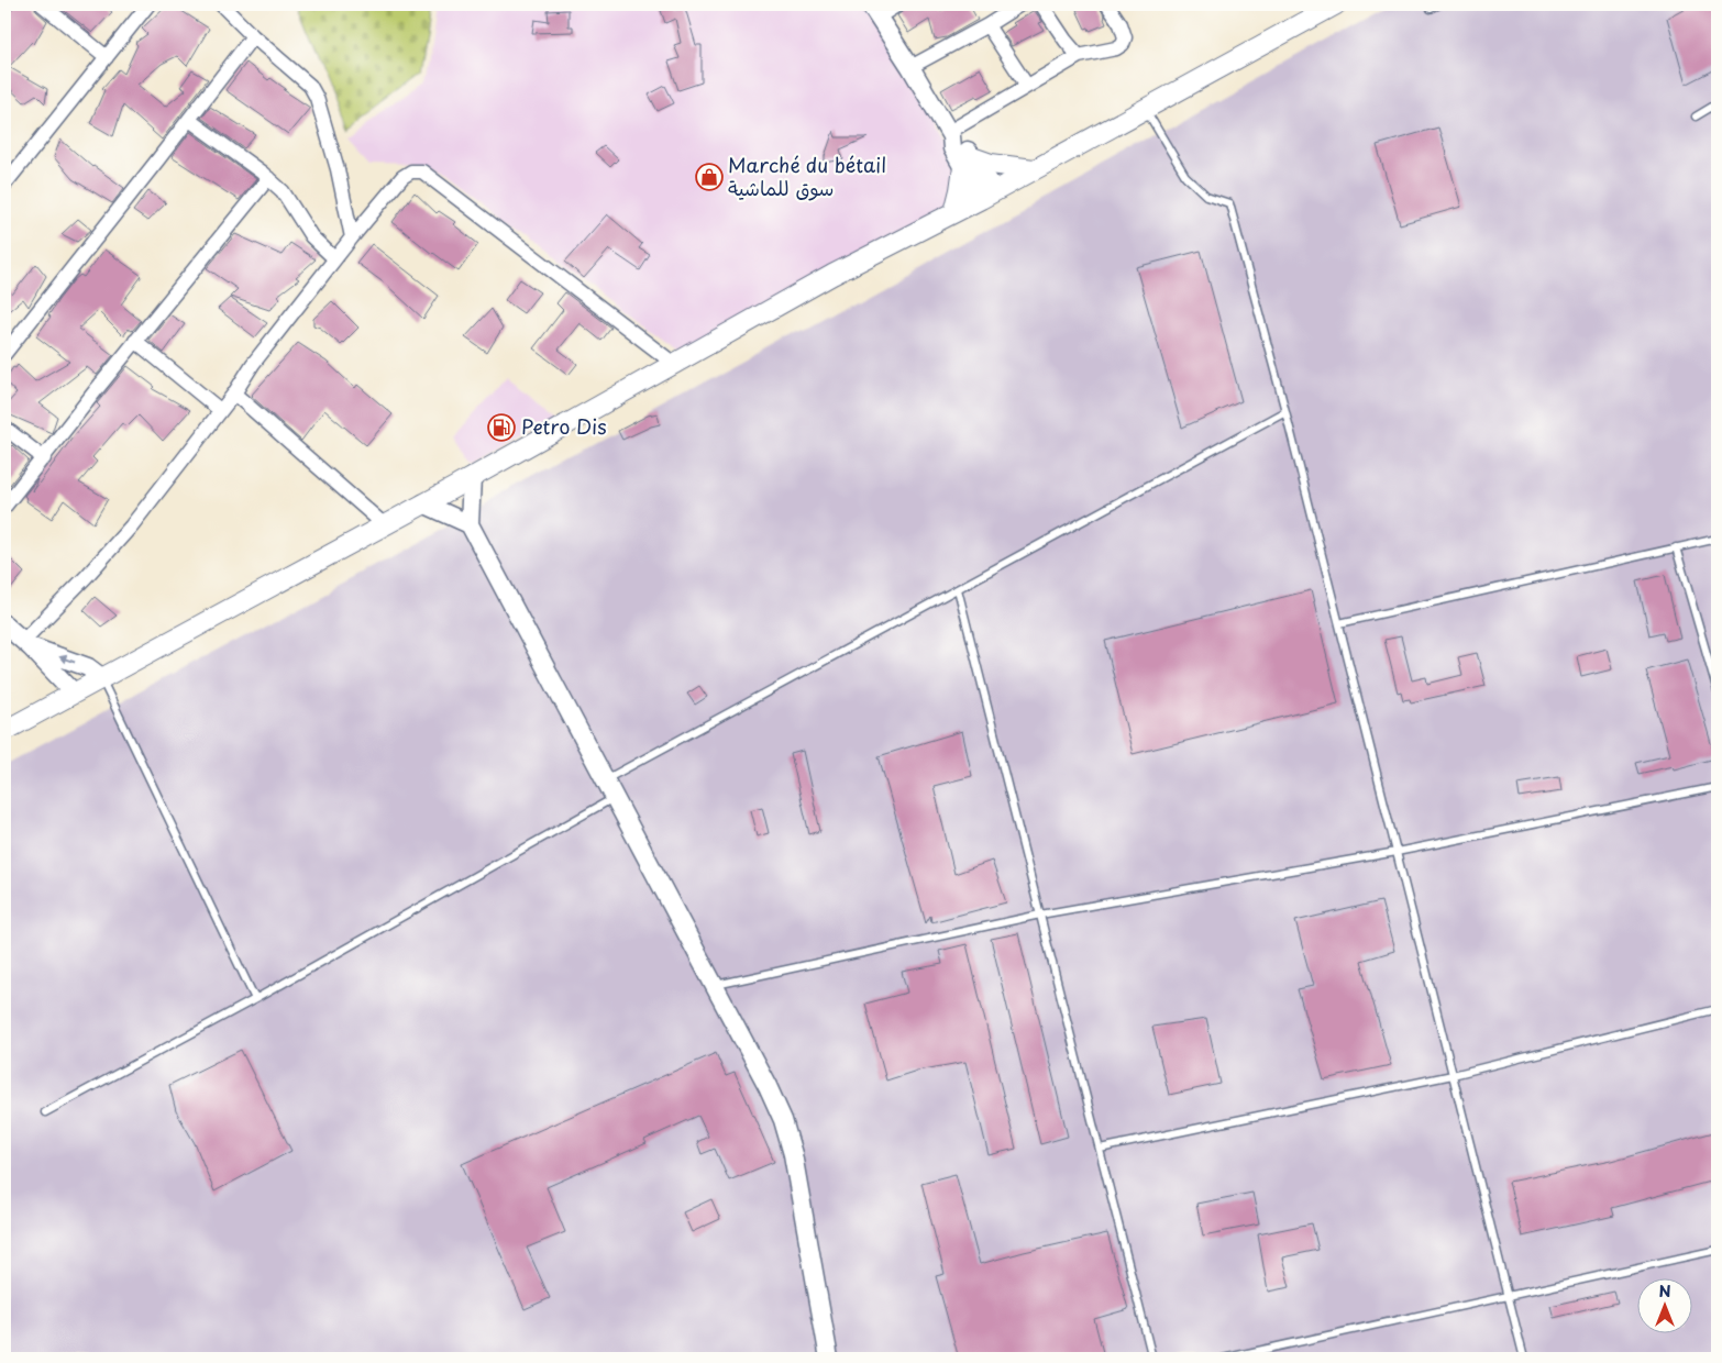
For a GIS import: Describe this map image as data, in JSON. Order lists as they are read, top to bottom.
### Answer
{
  "places": {
    "shop": ["Marché du bétail سوق للماشية"],
    "fuel station": ["Petro Dis"]
  },
  "north": "top"
}
